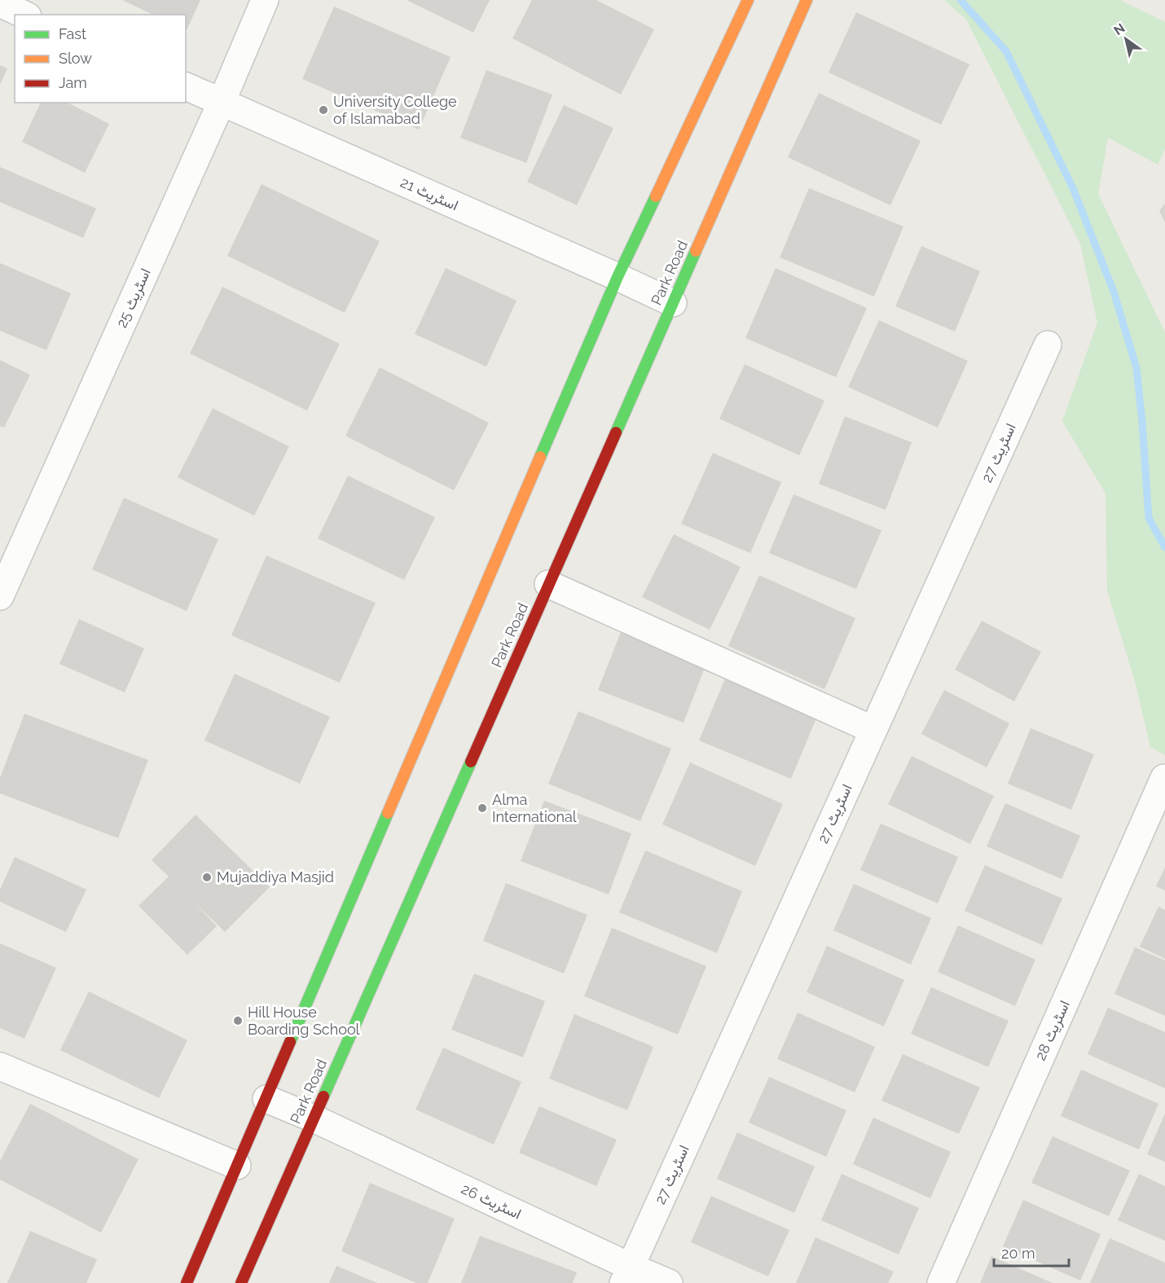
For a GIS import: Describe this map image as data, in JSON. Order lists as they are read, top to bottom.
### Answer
{
  "streets": {
    "street": [
      "اسٹریٹ 21",
      "Park Road",
      "اسٹریٹ 25",
      "اسٹریٹ 27",
      "اسٹریٹ 28",
      "اسٹریٹ 26"
    ]
  },
  "crossings": [
    ["اسٹریٹ 21", "Park Road"],
    ["اسٹریٹ 21", "اسٹریٹ 25"],
    ["Park Road", "اسٹریٹ 26"],
    ["اسٹریٹ 27", "اسٹریٹ 26"]
  ],
  "places": [
    "University College of Islamabad",
    "Alma International",
    "Mujaddiya Masjid",
    "Hill House Boarding School"
  ],
  "legend": ["Fast", "Slow", "Jam"],
  "scale_bar": "20 m",
  "north": "top left"
}
